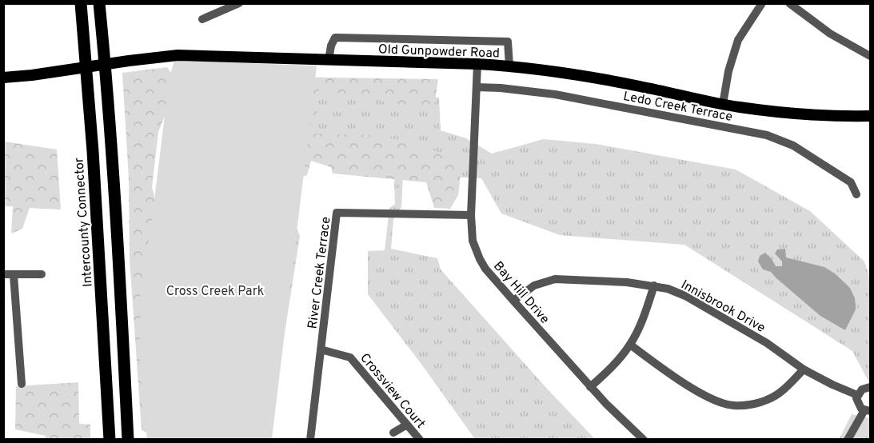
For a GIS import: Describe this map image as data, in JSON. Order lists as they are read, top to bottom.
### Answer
{
  "streets": {
    "highway": ["Intercounty Connector"],
    "main road": ["Old Gunpowder Road"],
    "street": [
      "Ledo Creek Terrace",
      "River Creek Terrace",
      "Bay Hill Drive",
      "Innisbrook Drive",
      "Crossview Court"
    ]
  },
  "crossings": [
    ["Old Gunpowder Road", "Bay Hill Drive"],
    ["Ledo Creek Terrace", "Bay Hill Drive"],
    ["River Creek Terrace", "Bay Hill Drive"],
    ["River Creek Terrace", "Crossview Court"],
    ["Bay Hill Drive", "Innisbrook Drive"]
  ],
  "parks": ["Cross Creek Park"]
}
